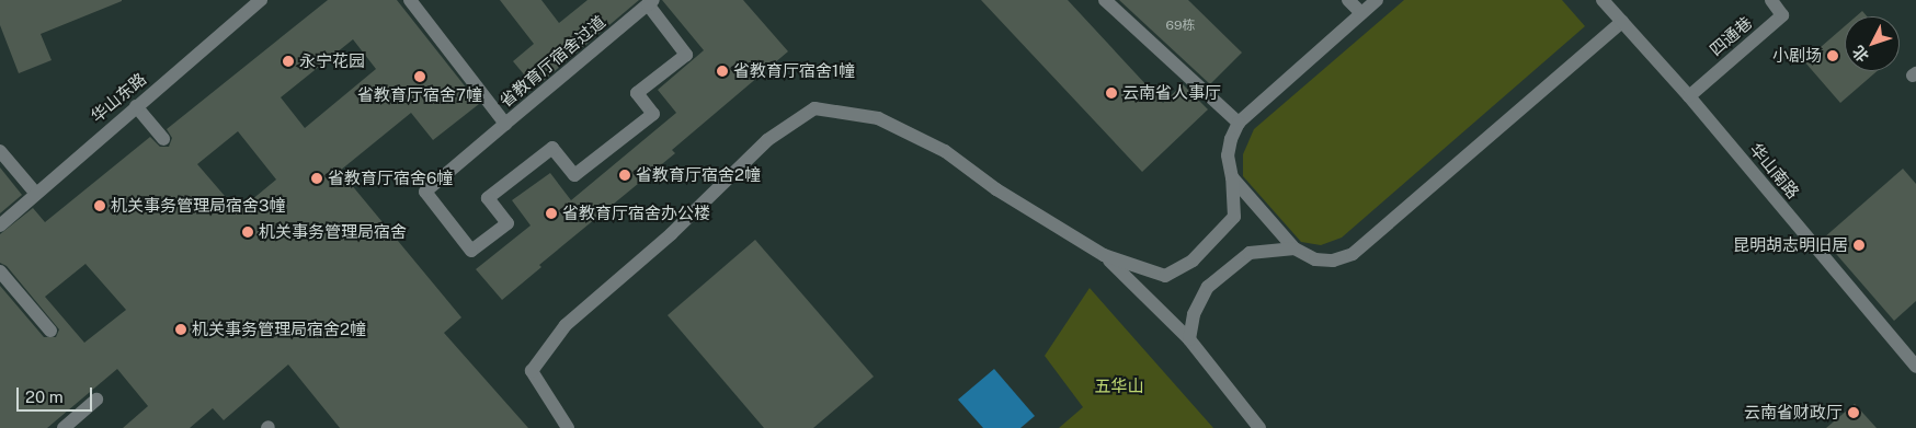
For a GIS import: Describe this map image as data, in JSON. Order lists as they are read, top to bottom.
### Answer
{
  "streets": {
    "street": [
      "四通巷",
      "省教育厅宿舍过道",
      "华山东路",
      "华山南路"
    ]
  },
  "crossings": [
    ["四通巷", "华山南路"]
  ],
  "parks": ["五华山"],
  "places": [
    "小剧场",
    "永宁花园",
    "省教育厅宿舍1幢",
    "省教育厅宿舍7幢",
    "云南省人事厅",
    "省教育厅宿舍2幢",
    "省教育厅宿舍6幢",
    "机关事务管理局宿舍3幢",
    "省教育厅宿舍办公楼",
    "机关事务管理局宿舍",
    "昆明胡志明旧居",
    "机关事务管理局宿舍2幢",
    "云南省财政厅"
  ],
  "house_numbers": ["69栋"],
  "scale_bar": "20 m",
  "north": "bottom left"
}
